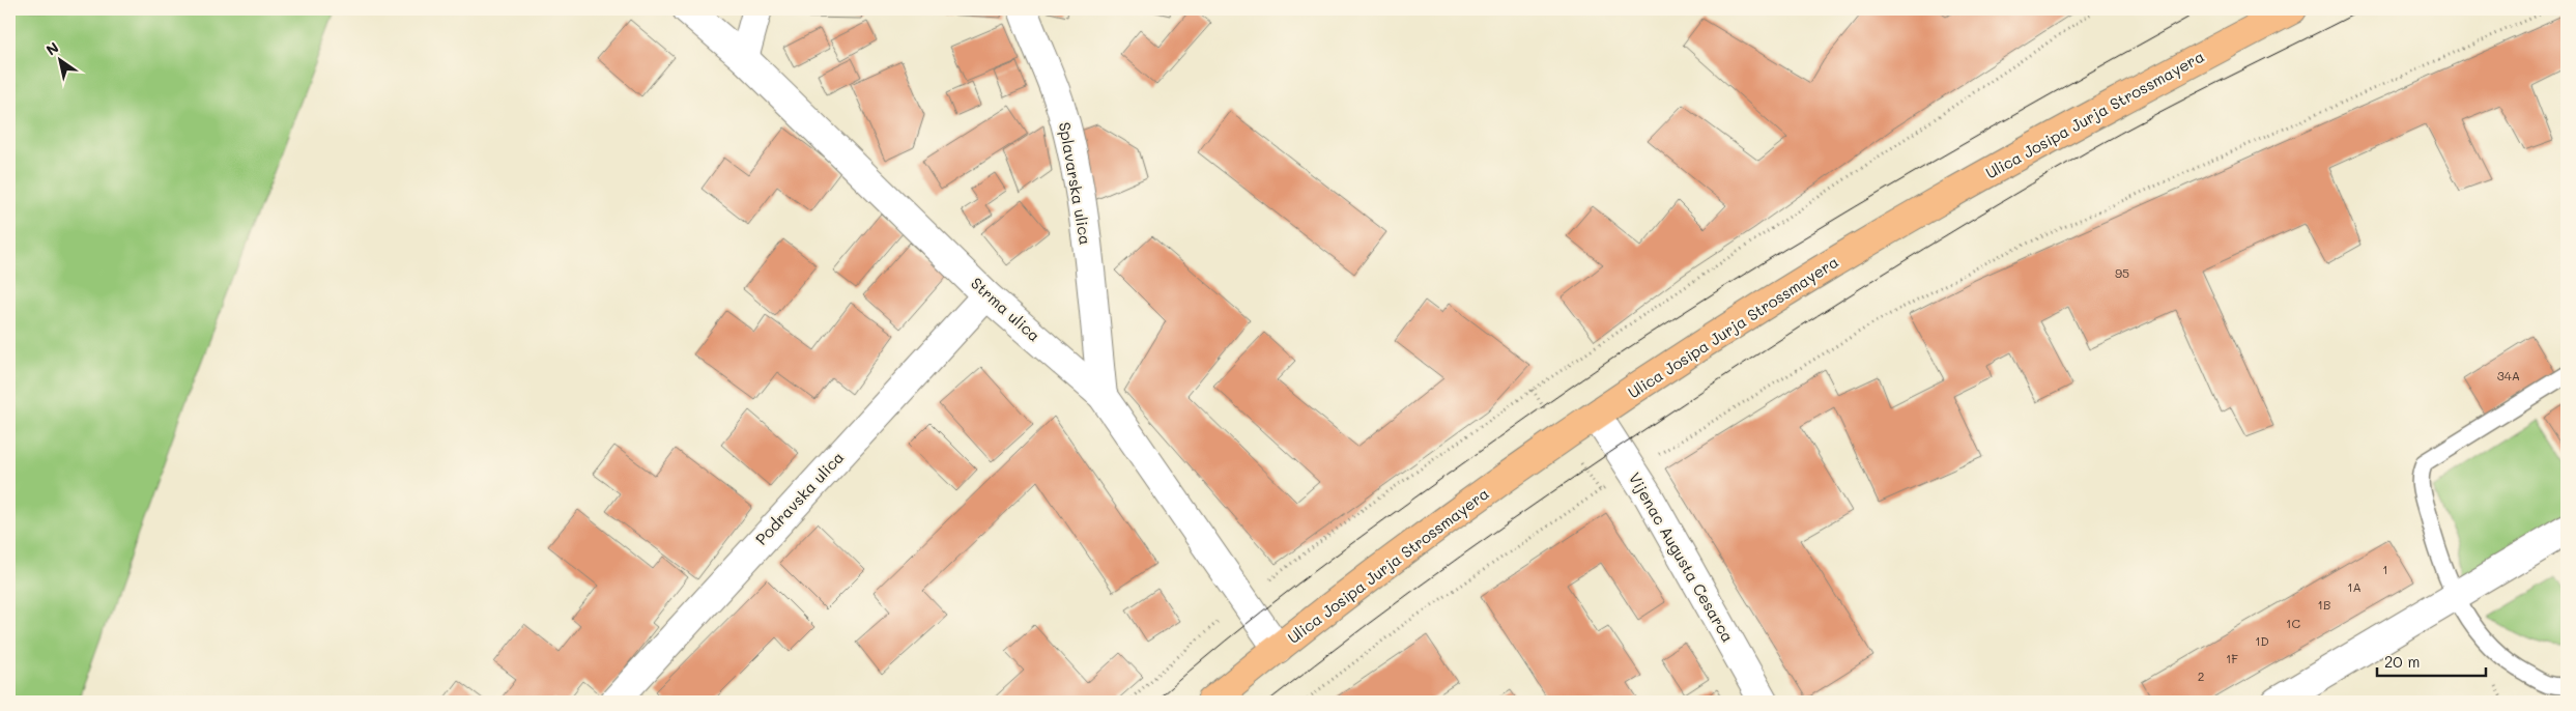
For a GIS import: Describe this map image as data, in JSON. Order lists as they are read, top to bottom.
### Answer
{
  "streets": {
    "main road": ["Ulica Josipa Jurja Strossmayera"],
    "street": [
      "Splavarska ulica",
      "Strma ulica",
      "Podravska ulica",
      "Vijenac Augusta Cesarca"
    ]
  },
  "crossings": [
    ["Ulica Josipa Jurja Strossmayera", "Strma ulica"],
    ["Ulica Josipa Jurja Strossmayera", "Vijenac Augusta Cesarca"],
    ["Splavarska ulica", "Strma ulica"],
    ["Strma ulica", "Podravska ulica"]
  ],
  "house_numbers": [
    "95",
    "34A",
    "1",
    "1A",
    "1B",
    "1C",
    "1D",
    "1F",
    "2"
  ],
  "scale_bar": "20 m",
  "north": "top left"
}
